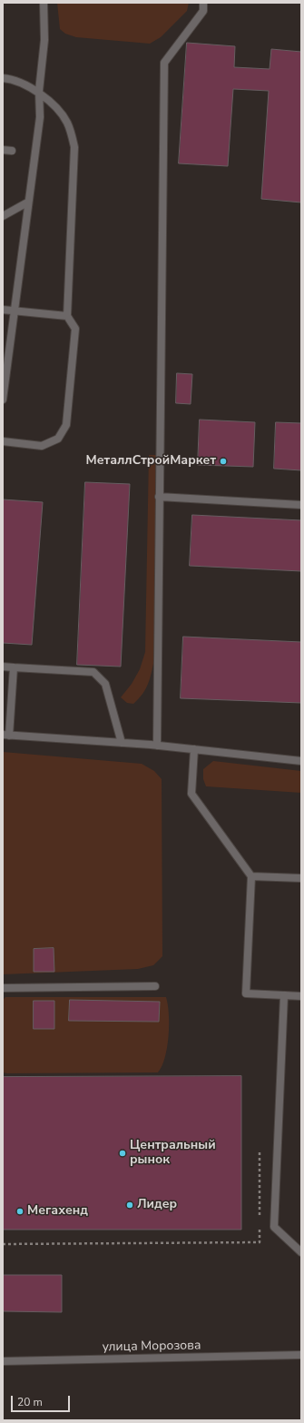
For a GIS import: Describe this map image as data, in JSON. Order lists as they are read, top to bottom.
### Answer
{
  "streets": {
    "street": ["улица Морозова"]
  },
  "places": [
    "МеталлСтройМаркет",
    "Центральный рынок",
    "Лидер",
    "Мегахенд"
  ],
  "scale_bar": "20 m"
}
